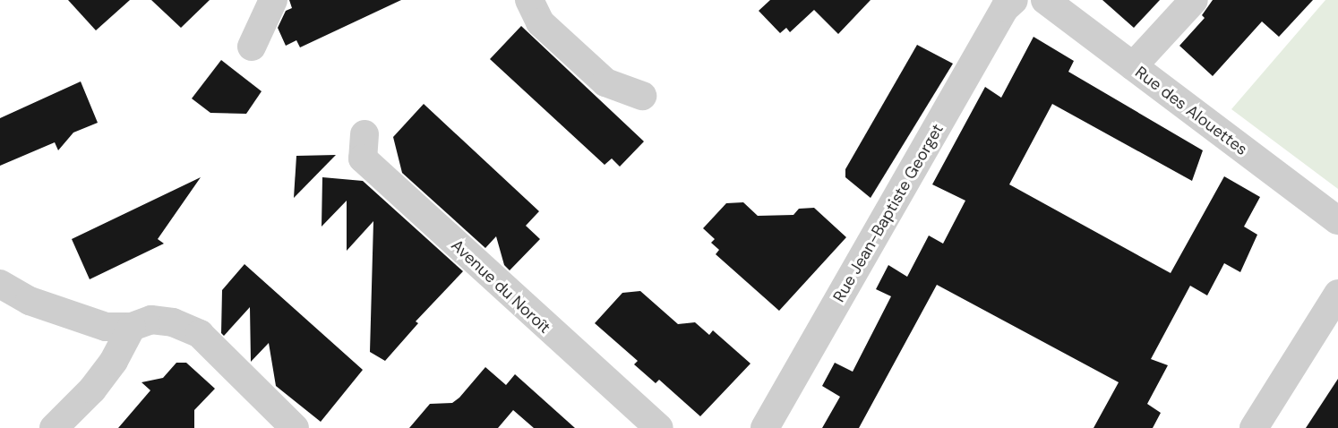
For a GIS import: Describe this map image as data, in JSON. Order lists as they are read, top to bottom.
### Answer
{
  "streets": {
    "street": ["Rue des Alouettes", "Rue Jean-Baptiste Georget", "Avenue du Noroît"]
  }
}
